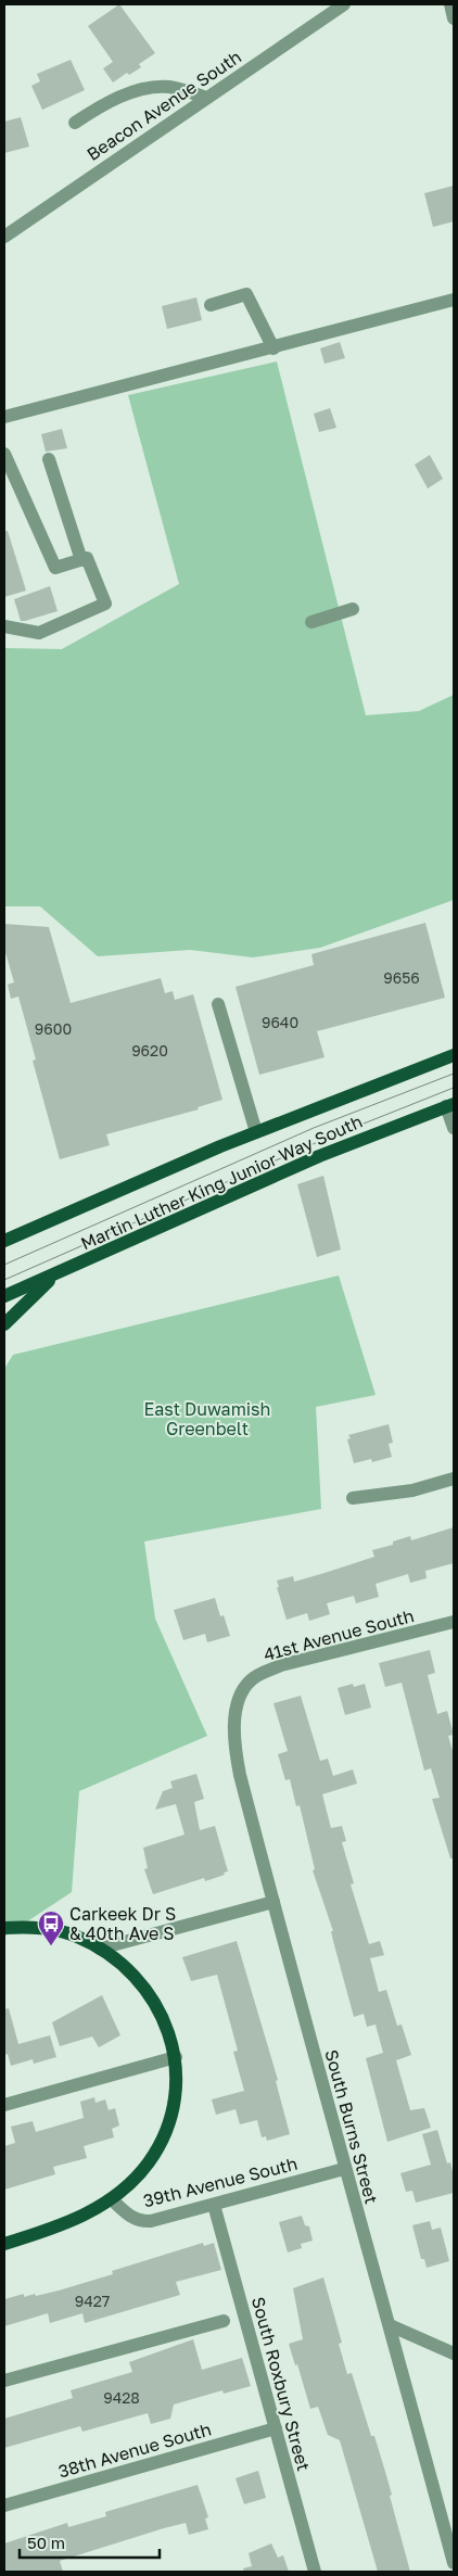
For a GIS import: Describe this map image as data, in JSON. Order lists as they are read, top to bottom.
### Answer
{
  "streets": {
    "main road": ["Martin Luther King Junior Way South"],
    "street": [
      "Beacon Avenue South",
      "41st Avenue South",
      "South Burns Street",
      "39th Avenue South",
      "South Roxbury Street",
      "38th Avenue South"
    ]
  },
  "crossings": [
    ["41st Avenue South", "South Burns Street"],
    ["South Burns Street", "39th Avenue South"],
    ["39th Avenue South", "South Roxbury Street"],
    ["South Roxbury Street", "38th Avenue South"]
  ],
  "parks": ["East Duwamish Greenbelt"],
  "places": {
    "bus stop": ["Carkeek Dr S & 40th Ave S"]
  },
  "house_numbers": [
    "9656",
    "9640",
    "9600",
    "9620",
    "9427",
    "9428"
  ],
  "scale_bar": "50 m"
}
